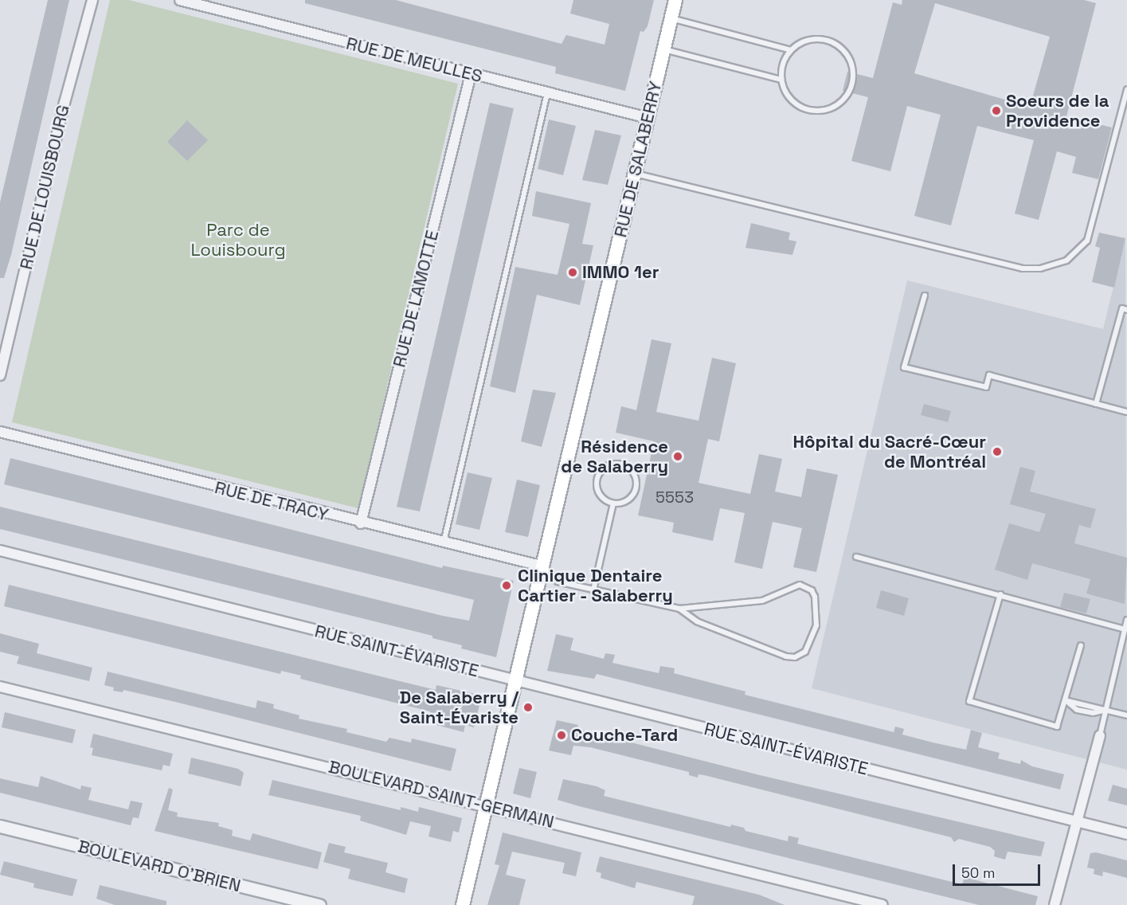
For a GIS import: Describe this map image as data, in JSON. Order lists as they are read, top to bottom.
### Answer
{
  "streets": {
    "main road": ["RUE DE SALABERRY"],
    "street": [
      "RUE DE MEULLES",
      "RUE DE LOUISBOURG",
      "RUE DE LAMOTTE",
      "RUE DE TRACY",
      "RUE SAINT-ÉVARISTE",
      "BOULEVARD SAINT-GERMAIN",
      "BOULEVARD O'BRIEN"
    ]
  },
  "crossings": [
    ["RUE DE MEULLES", "RUE DE SALABERRY"],
    ["RUE DE MEULLES", "RUE DE LAMOTTE"],
    ["RUE DE SALABERRY", "RUE DE TRACY"],
    ["RUE DE SALABERRY", "RUE SAINT-ÉVARISTE"],
    ["RUE DE SALABERRY", "BOULEVARD SAINT-GERMAIN"],
    ["RUE DE LAMOTTE", "RUE DE TRACY"]
  ],
  "parks": ["Parc de Louisbourg"],
  "places": [
    "Soeurs de la Providence",
    "IMMO 1er",
    "Hôpital du Sacré-Cœur de Montréal",
    "Résidence de Salaberry",
    "Clinique Dentaire Cartier - Salaberry",
    "De Salaberry / Saint-Évariste",
    "Couche-Tard"
  ],
  "house_numbers": ["5553"],
  "scale_bar": "50 m"
}
